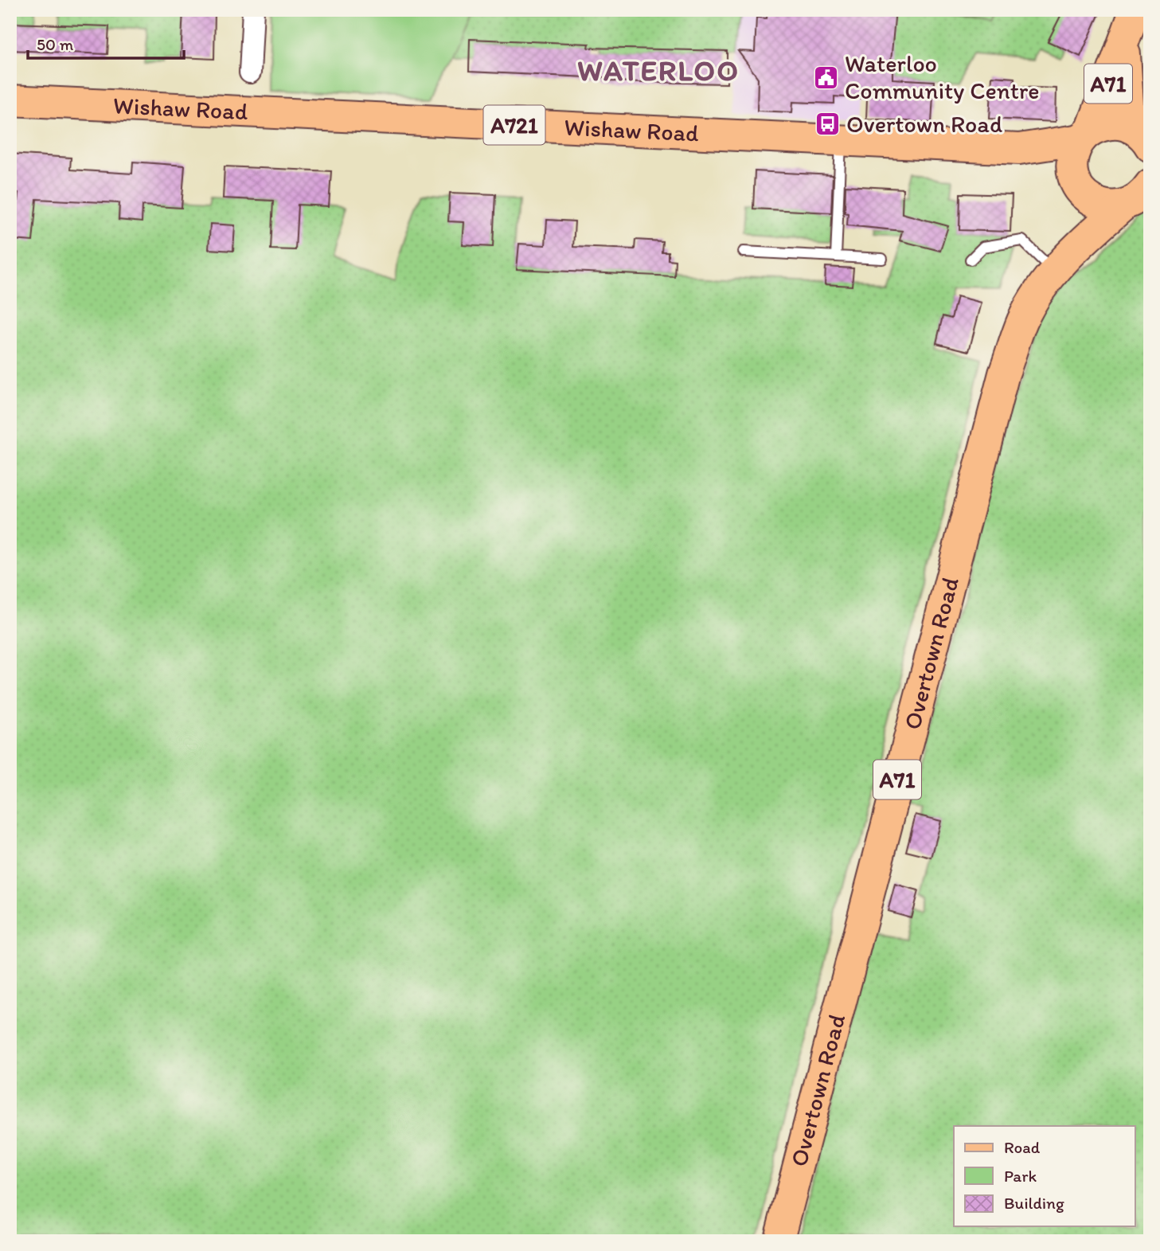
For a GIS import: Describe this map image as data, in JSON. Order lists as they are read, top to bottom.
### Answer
{
  "streets": {
    "main road": [
      "A71",
      "Wishaw Road",
      "A721",
      "Overtown Road"
    ]
  },
  "crossings": [
    ["A71", "Wishaw Road"],
    ["Wishaw Road", "Overtown Road"]
  ],
  "districts": ["WATERLOO"],
  "places": {
    "public building": ["Waterloo Community Centre"],
    "bus stop": ["Overtown Road"]
  },
  "legend": ["Road", "Park", "Building"],
  "scale_bar": "50 m"
}
